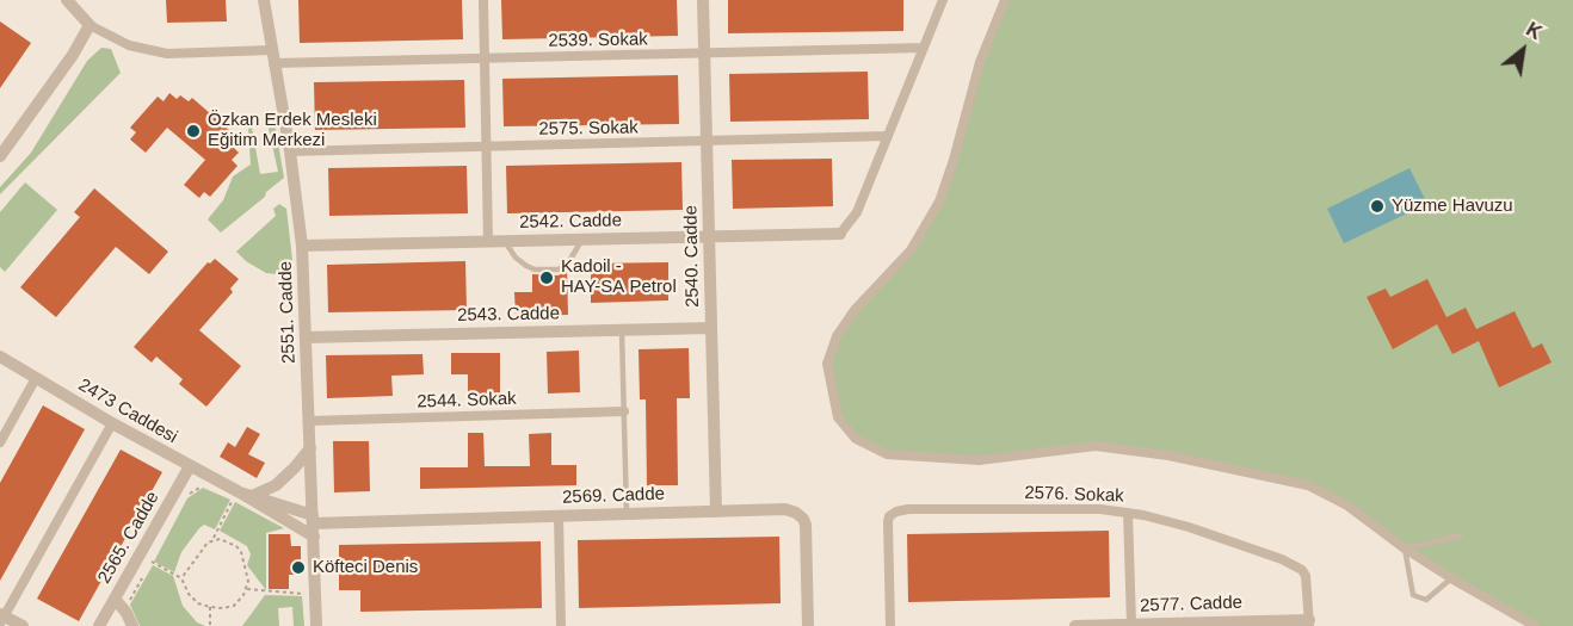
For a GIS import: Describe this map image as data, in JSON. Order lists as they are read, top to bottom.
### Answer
{
  "streets": {
    "street": [
      "2539. Sokak",
      "2575. Sokak",
      "2542. Cadde",
      "2540. Cadde",
      "2551. Cadde",
      "2543. Cadde",
      "2544. Sokak",
      "2473 Caddesi",
      "2576. Sokak",
      "2569. Cadde",
      "2565. Cadde",
      "2577. Cadde"
    ]
  },
  "crossings": [
    ["2539. Sokak", "2540. Cadde"],
    ["2539. Sokak", "2551. Cadde"],
    ["2575. Sokak", "2540. Cadde"],
    ["2575. Sokak", "2551. Cadde"],
    ["2542. Cadde", "2540. Cadde"],
    ["2542. Cadde", "2551. Cadde"],
    ["2540. Cadde", "2543. Cadde"],
    ["2540. Cadde", "2569. Cadde"],
    ["2551. Cadde", "2543. Cadde"],
    ["2551. Cadde", "2544. Sokak"],
    ["2551. Cadde", "2569. Cadde"],
    ["2473 Caddesi", "2565. Cadde"],
    ["2576. Sokak", "2577. Cadde"]
  ],
  "places": [
    "Özkan Erdek Mesleki Eğitim Merkezi",
    "Yüzme Havuzu",
    "Kadoil - HAY-SA Petrol",
    "Köfteci Denis"
  ],
  "north": "top right"
}
